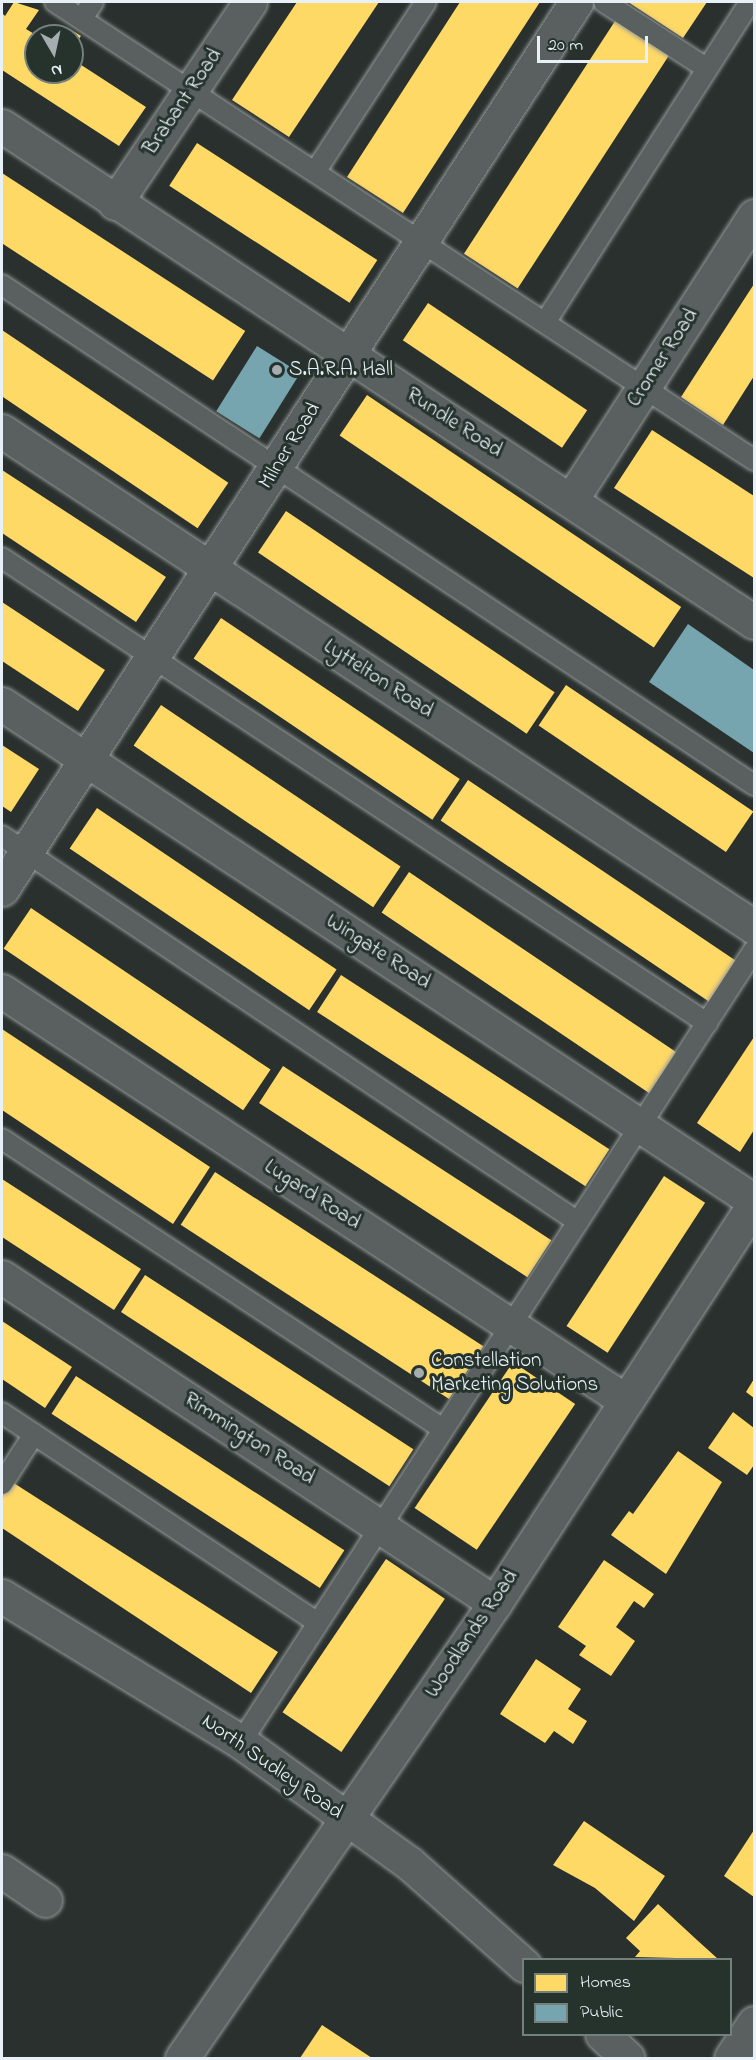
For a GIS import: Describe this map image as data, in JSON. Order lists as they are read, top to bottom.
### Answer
{
  "streets": {
    "street": [
      "Brabant Road",
      "Cromer Road",
      "Rundle Road",
      "Milner Road",
      "Lyttelton Road",
      "Wingate Road",
      "Lugard Road",
      "Rimmington Road",
      "Woodlands Road",
      "North Sudley Road"
    ]
  },
  "crossings": [
    ["Brabant Road", "Rundle Road"],
    ["Cromer Road", "Rundle Road"],
    ["Rundle Road", "Milner Road"],
    ["Milner Road", "Lyttelton Road"],
    ["Milner Road", "Wingate Road"],
    ["Wingate Road", "Woodlands Road"],
    ["Lugard Road", "Woodlands Road"],
    ["Rimmington Road", "Woodlands Road"],
    ["Woodlands Road", "North Sudley Road"]
  ],
  "places": ["S.A.R.A. Hall", "Constellation Marketing Solutions"],
  "legend": ["Homes", "Public"],
  "scale_bar": "20 m",
  "north": "bottom"
}
